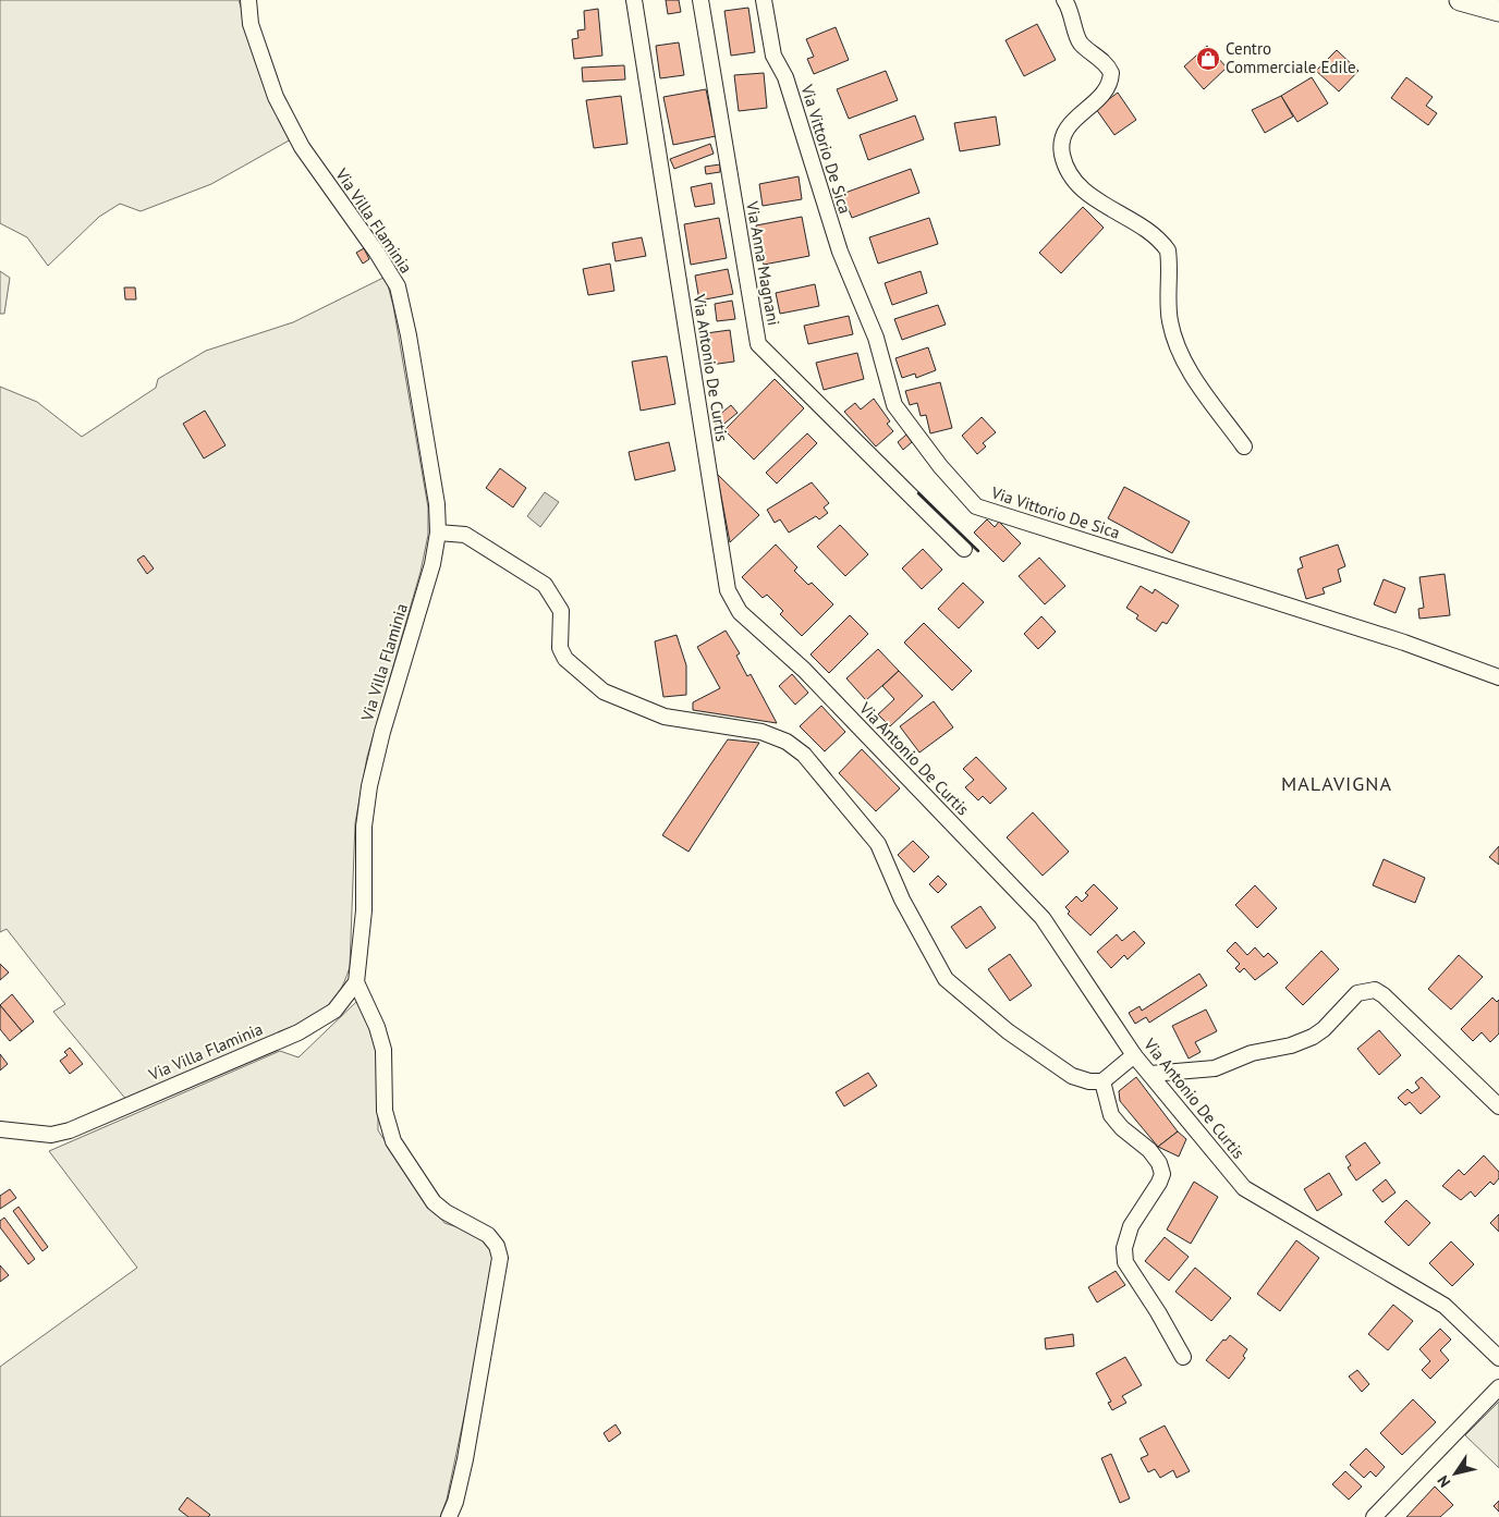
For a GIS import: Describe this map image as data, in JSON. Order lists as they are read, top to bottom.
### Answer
{
  "streets": {
    "street": [
      "Via Vittorio De Sica",
      "Via Villa Flaminia",
      "Via Anna Magnani",
      "Via Antonio De Curtis"
    ]
  },
  "districts": ["MALAVIGNA"],
  "places": {
    "shop": ["Centro Commerciale Edile"]
  },
  "north": "bottom left"
}
